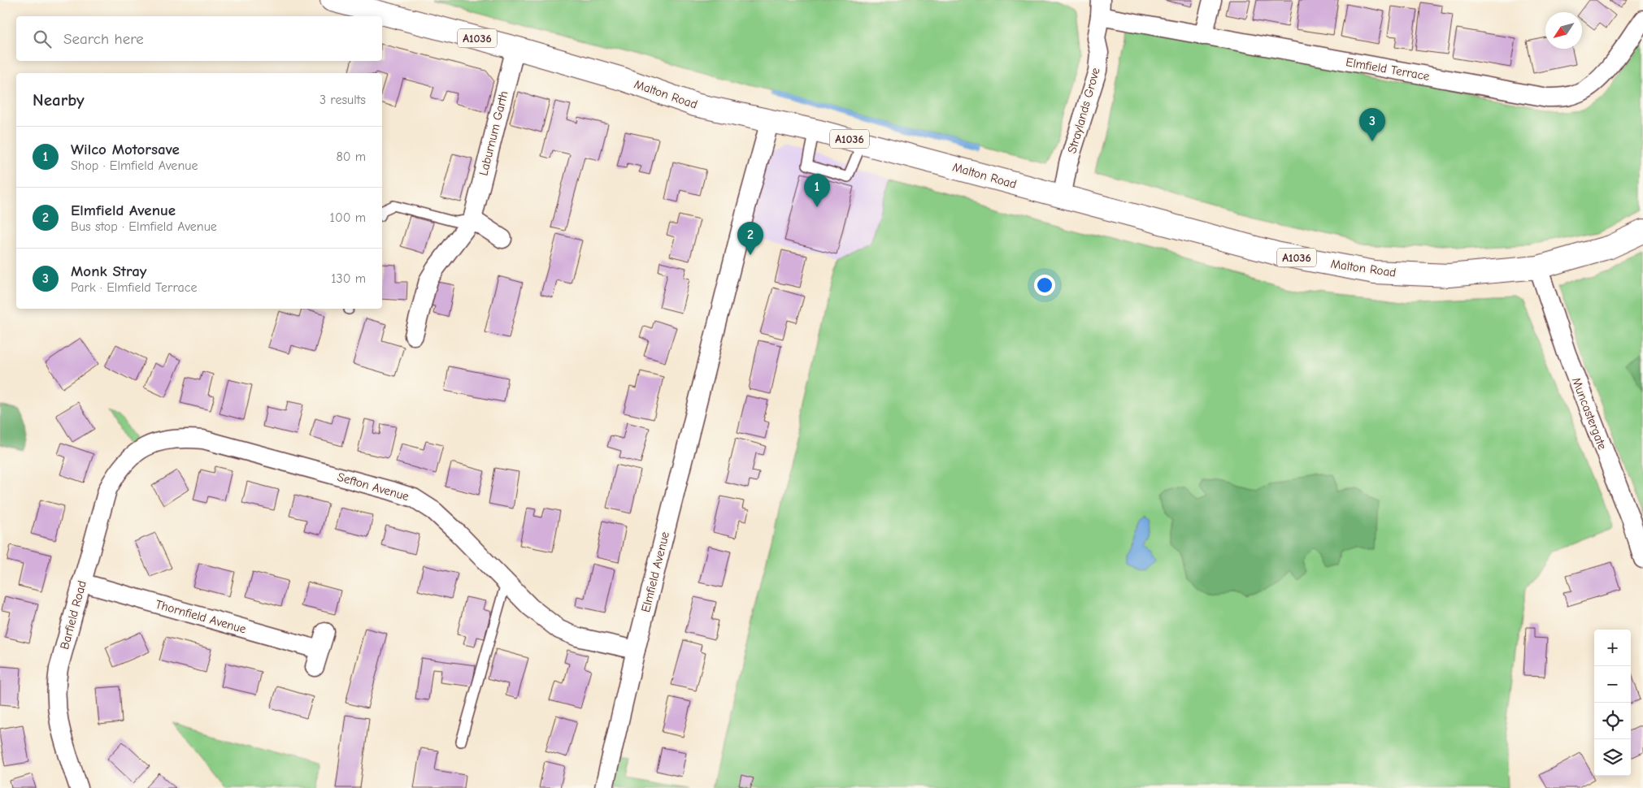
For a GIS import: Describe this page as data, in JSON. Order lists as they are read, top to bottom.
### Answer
{
  "streets": {
    "main road": ["A1036", "Malton Road"],
    "street": [
      "Elmfield Terrace",
      "Straylands Grove",
      "Laburnum Garth",
      "Muncastergate",
      "Sefton Avenue",
      "Elmfield Avenue",
      "Barfield Road",
      "Thornfield Avenue"
    ]
  },
  "crossings": [
    ["Elmfield Terrace", "Straylands Grove"],
    ["Malton Road", "Straylands Grove"],
    ["Malton Road", "Laburnum Garth"],
    ["Malton Road", "Muncastergate"],
    ["Malton Road", "Elmfield Avenue"],
    ["Sefton Avenue", "Elmfield Avenue"],
    ["Sefton Avenue", "Barfield Road"],
    ["Barfield Road", "Thornfield Avenue"]
  ],
  "north": "bottom left",
  "page": {
    "search": "Search here",
    "heading": ["Nearby", "3 results"],
    "pins": ["3", "1", "2"],
    "list": [
      {
        "mark": "1",
        "name": "Wilco Motorsave",
        "note": "Shop · Elmfield Avenue",
        "value": "80 m"
      },
      {
        "mark": "2",
        "name": "Elmfield Avenue",
        "note": "Bus stop · Elmfield Avenue",
        "value": "100 m"
      },
      {
        "mark": "3",
        "name": "Monk Stray",
        "note": "Park · Elmfield Terrace",
        "value": "130 m"
      }
    ],
    "map_buttons": ["+", "−"]
  }
}
